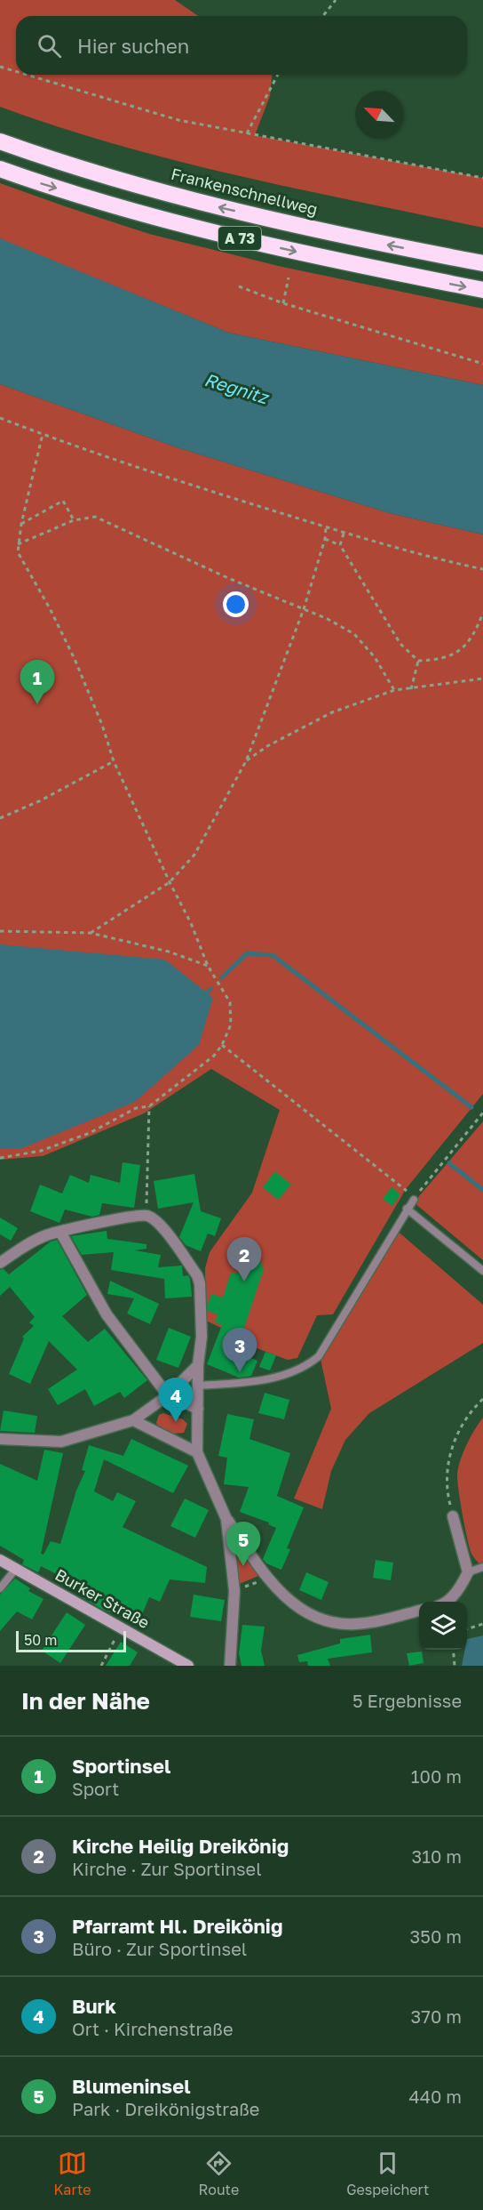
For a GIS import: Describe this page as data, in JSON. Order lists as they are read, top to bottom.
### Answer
{
  "streets": {
    "highway": ["Frankenschnellweg", "A 73"],
    "main road": ["Burker Straße"]
  },
  "water": ["Regnitz"],
  "scale_bar": "50 m",
  "north": "top left",
  "page": {
    "search": "Hier suchen",
    "pins": [
      "1",
      "2",
      "3",
      "4",
      "5"
    ],
    "scale": "50 m",
    "heading": ["In der Nähe", "5 Ergebnisse"],
    "list": [
      {
        "mark": "1",
        "name": "Sportinsel",
        "note": "Sport",
        "value": "100 m"
      },
      {
        "mark": "2",
        "name": "Kirche Heilig Dreikönig",
        "note": "Kirche · Zur Sportinsel",
        "value": "310 m"
      },
      {
        "mark": "3",
        "name": "Pfarramt Hl. Dreikönig",
        "note": "Büro · Zur Sportinsel",
        "value": "350 m"
      },
      {
        "mark": "4",
        "name": "Burk",
        "note": "Ort · Kirchenstraße",
        "value": "370 m"
      },
      {
        "mark": "5",
        "name": "Blumeninsel",
        "note": "Park · Dreikönigstraße",
        "value": "440 m"
      }
    ],
    "nav": ["Karte", "Route", "Gespeichert"]
  }
}
